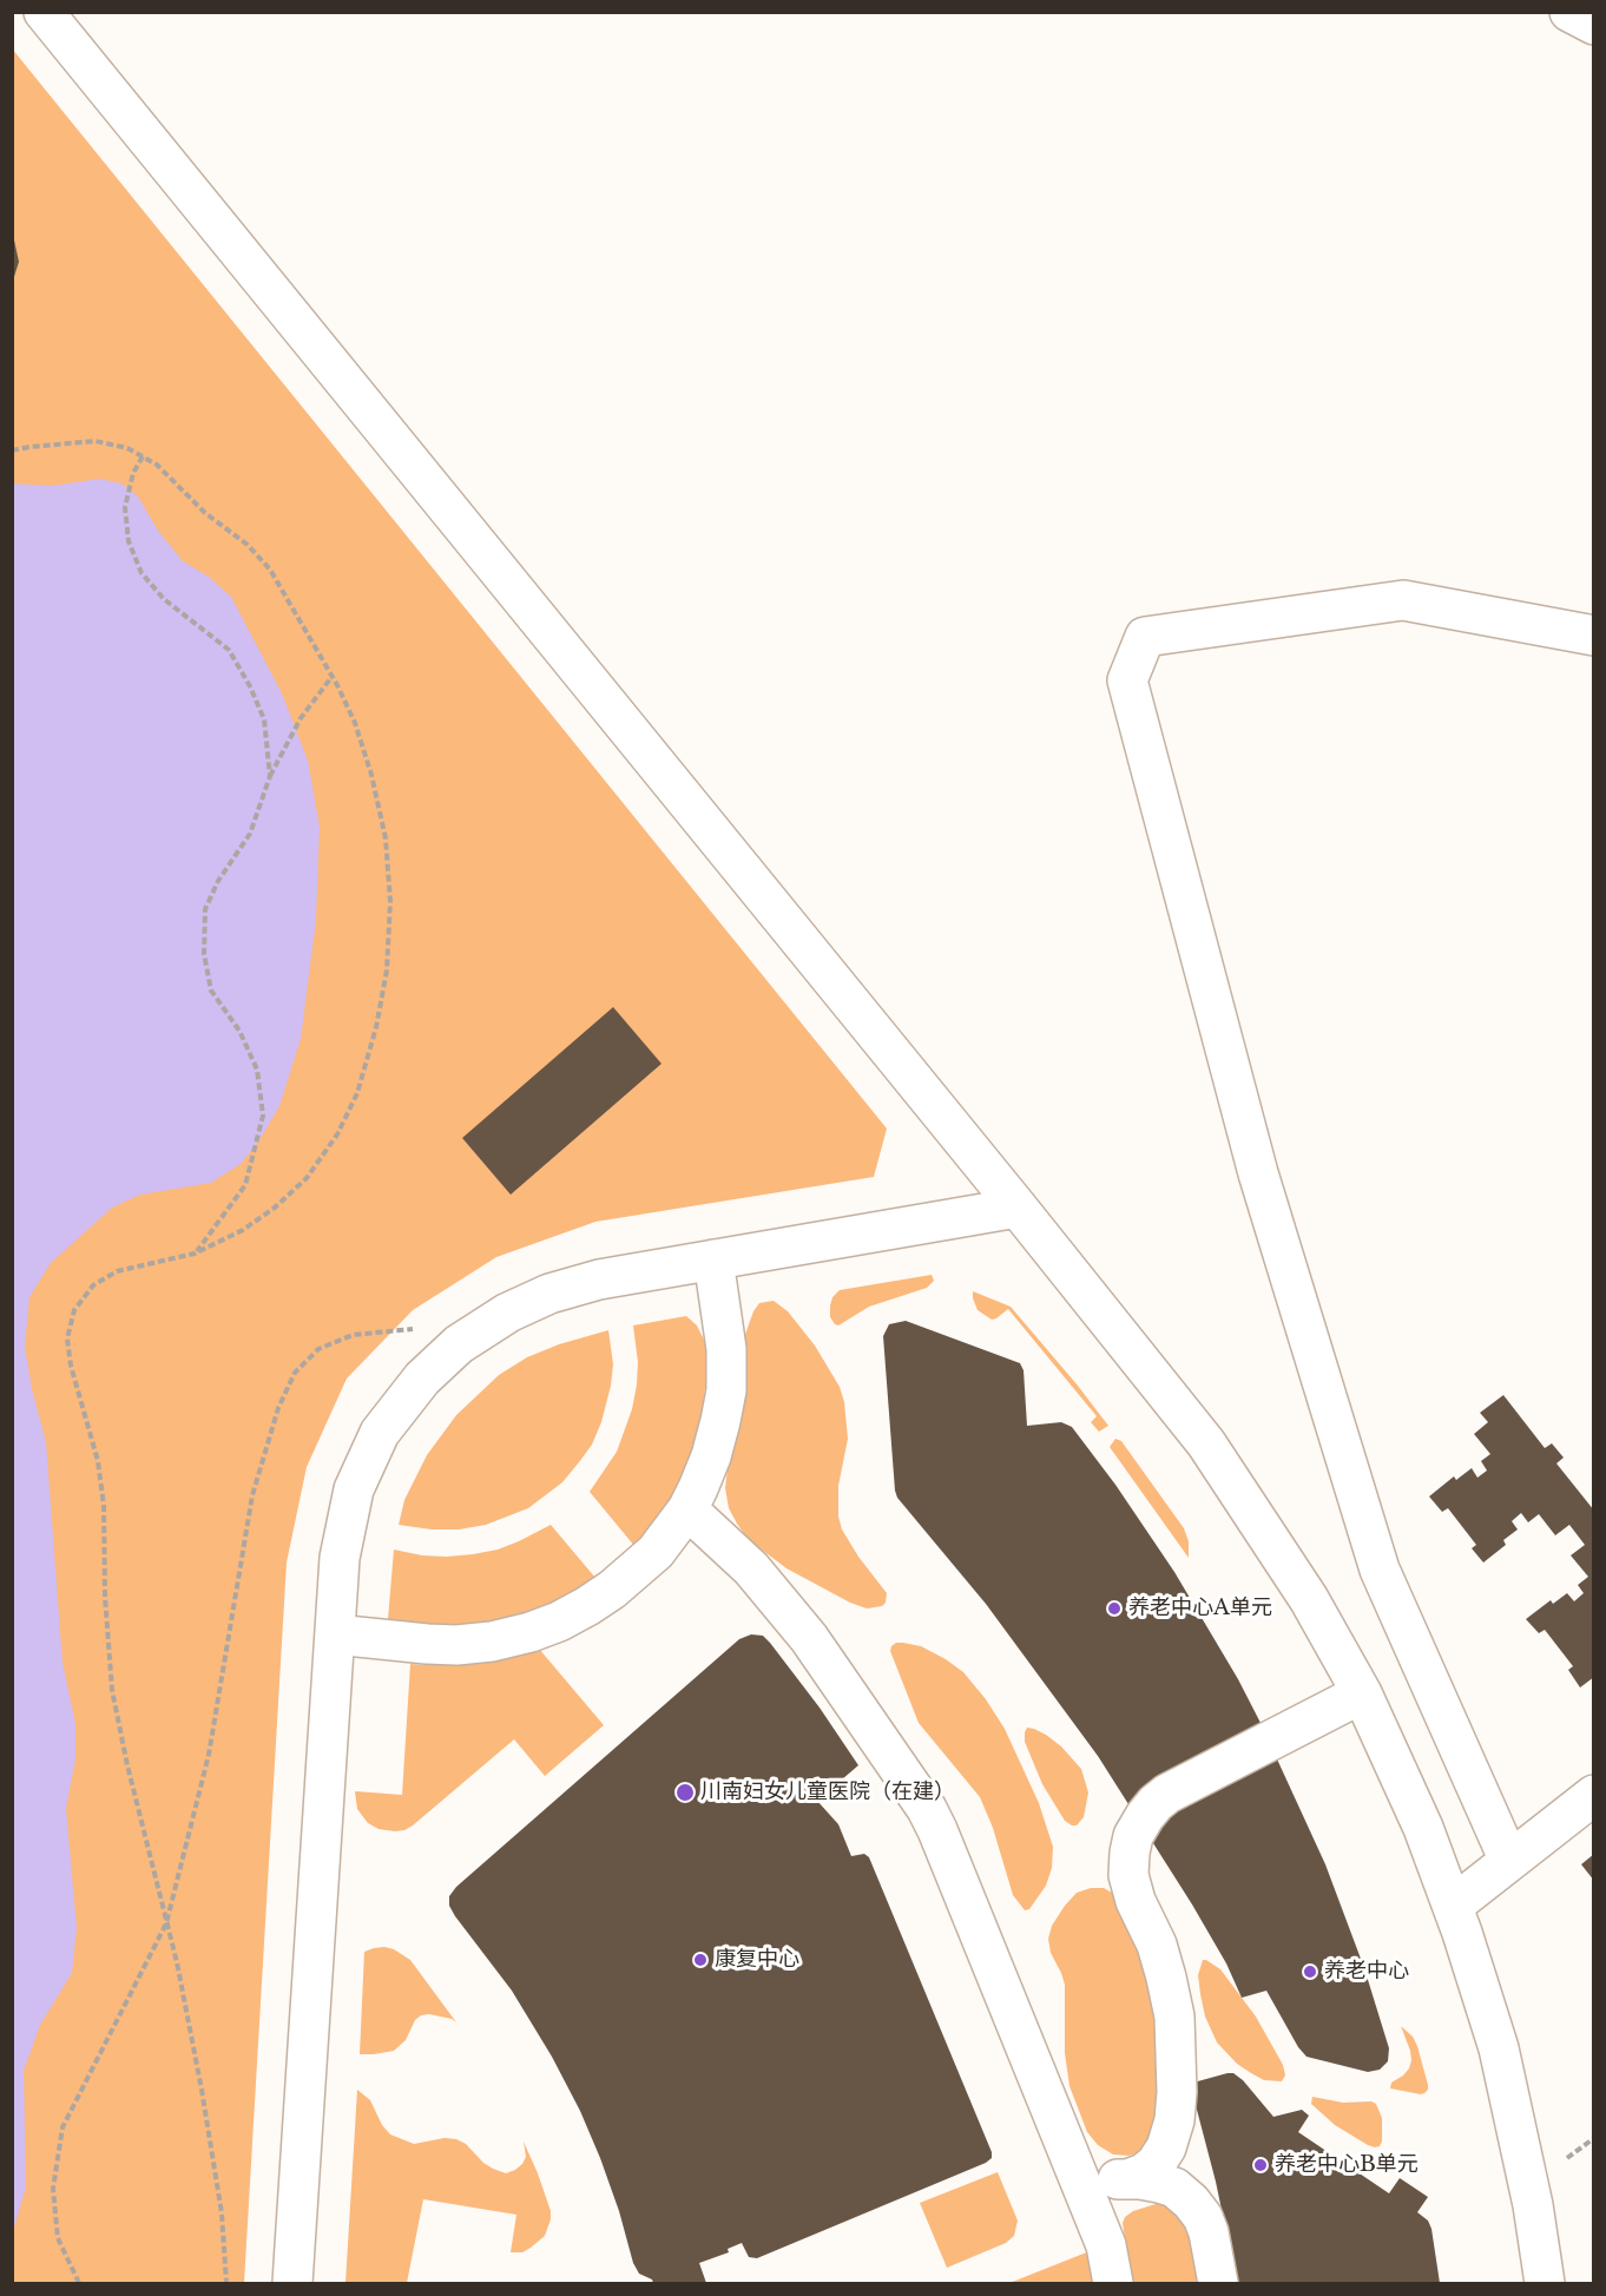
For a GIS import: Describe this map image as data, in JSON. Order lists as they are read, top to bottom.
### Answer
{
  "places": [
    "养老中心A单元",
    "川南妇女儿童医院（在建）",
    "康复中心",
    "养老中心",
    "养老中心B单元"
  ]
}
